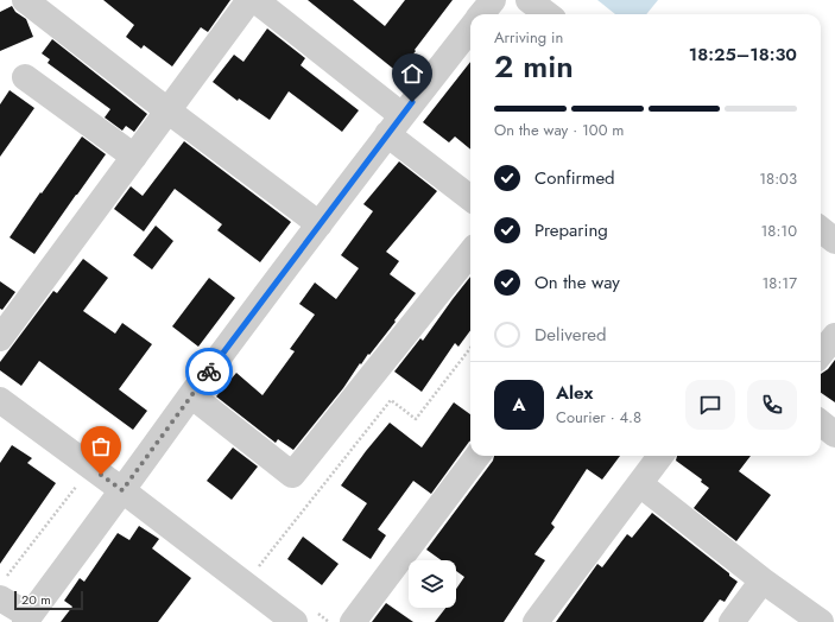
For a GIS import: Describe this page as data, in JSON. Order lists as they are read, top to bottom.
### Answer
{
  "scale_bar": "20 m",
  "page": {
    "heading": ["2 min", "Arriving in", "18:25–18:30"],
    "panel": ["Alex", "Courier · 4.8"],
    "bar": "On the way · 100 m",
    "list": [
      ["Confirmed", "18:03"],
      ["Preparing", "18:10"],
      ["On the way", "18:17"],
      "Delivered"
    ],
    "round": "A",
    "scale": "20 m"
  }
}
